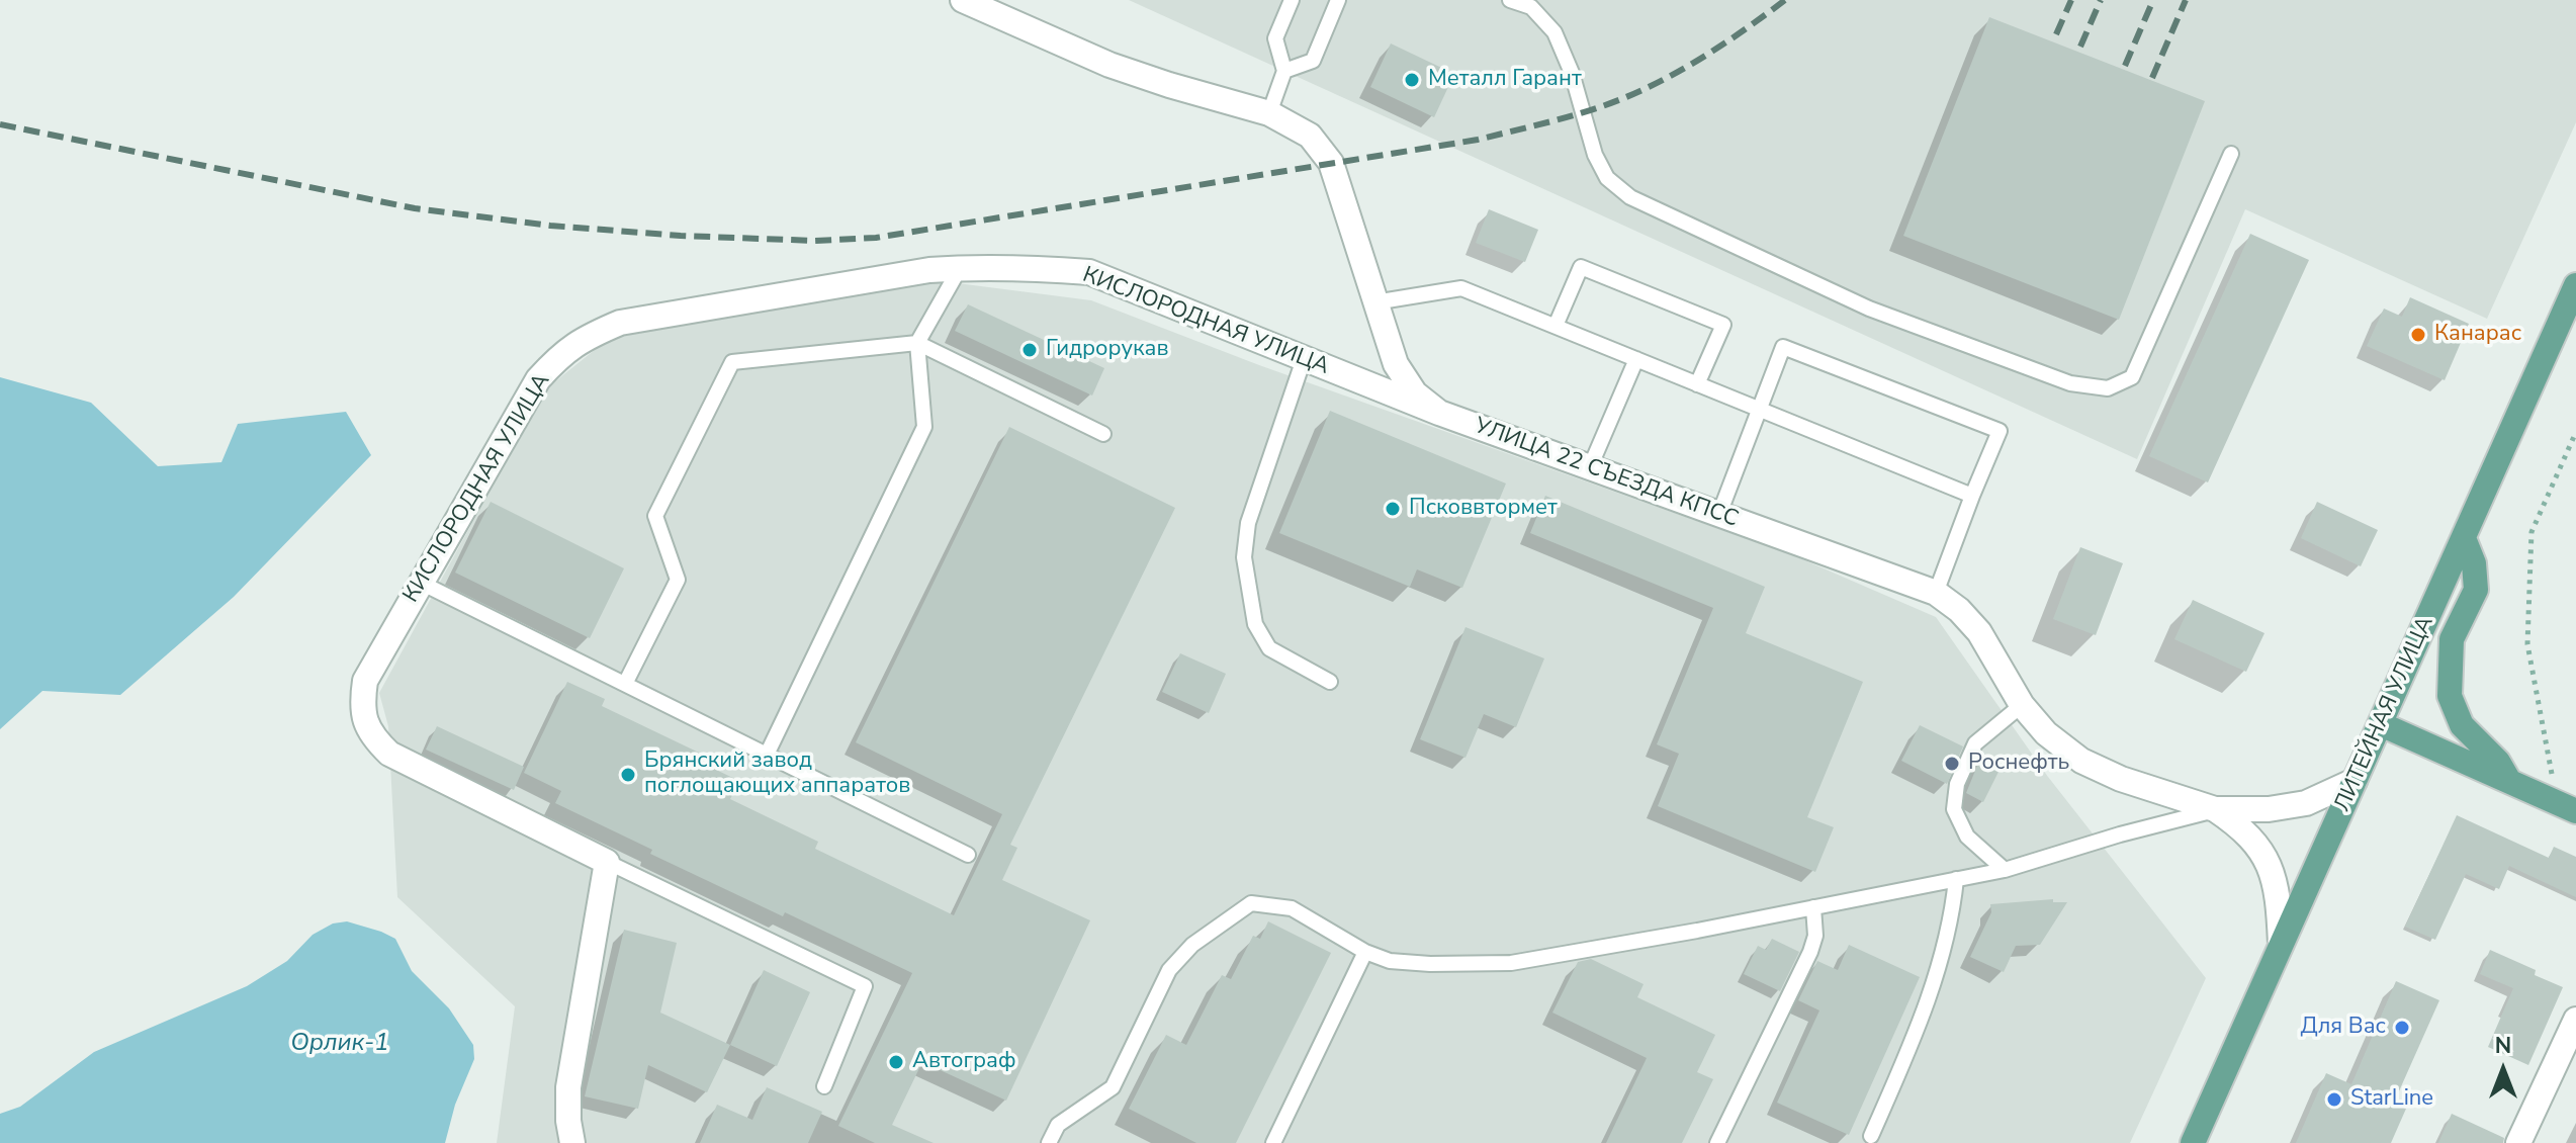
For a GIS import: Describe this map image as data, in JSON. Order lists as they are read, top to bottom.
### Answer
{
  "streets": {
    "main road": ["ЛИТЕЙНАЯ УЛИЦА"],
    "street": ["КИСЛОРОДНАЯ УЛИЦА", "УЛИЦА 22 СЪЕЗДА КПСС"]
  },
  "crossings": [
    ["КИСЛОРОДНАЯ УЛИЦА", "УЛИЦА 22 СЪЕЗДА КПСС"],
    ["УЛИЦА 22 СЪЕЗДА КПСС", "ЛИТЕЙНАЯ УЛИЦА"]
  ],
  "water": ["Орлик-1"],
  "places": [
    "Металл Гарант",
    "Канарас",
    "Гидрорукав",
    "Псковвтормет",
    "Роснефть",
    "Брянский завод поглощающих аппаратов",
    "Для Вас",
    "Автограф",
    "StarLine"
  ],
  "north": "top"
}
